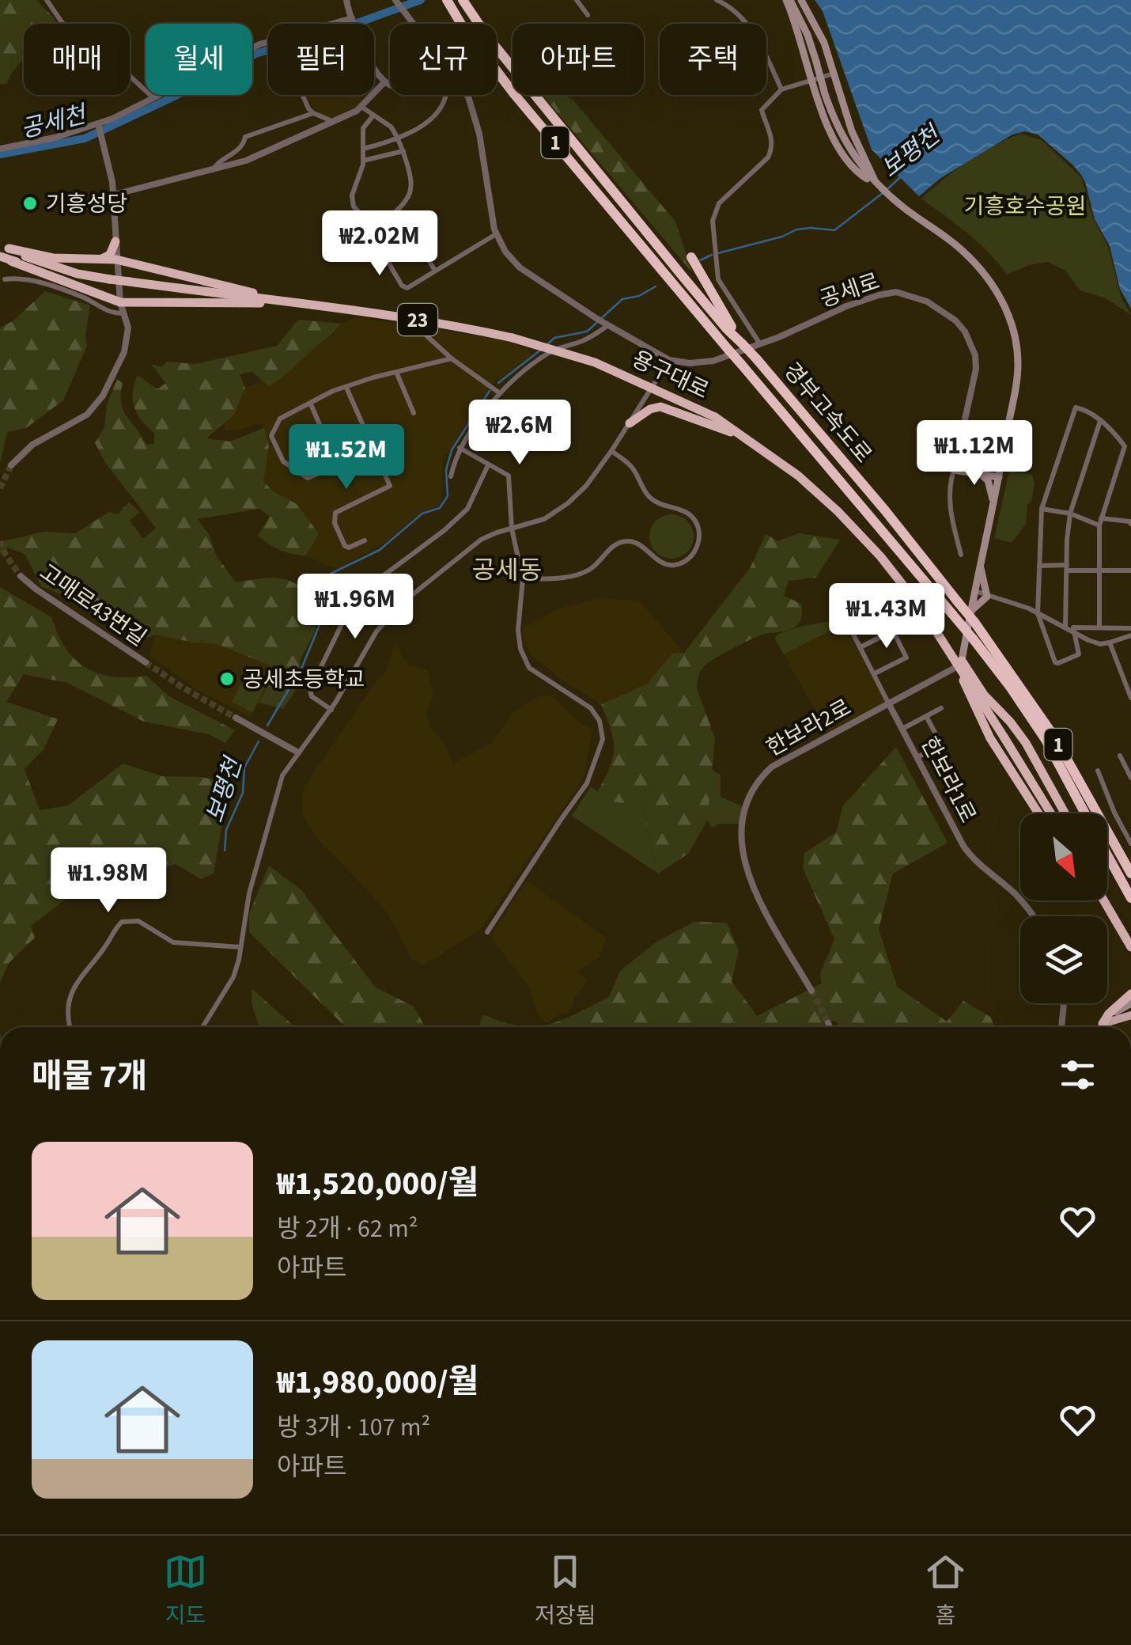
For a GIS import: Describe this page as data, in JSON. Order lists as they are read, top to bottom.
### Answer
{
  "streets": {
    "highway": [
      "1",
      "23",
      "용구대로",
      "경부고속도로"
    ],
    "street": [
      "공세로",
      "고매로43번길",
      "한보라2로",
      "한보라1로"
    ]
  },
  "crossings": [
    ["한보라2로", "한보라1로"]
  ],
  "districts": ["공세동"],
  "water": ["공세천", "보평천"],
  "parks": ["기흥호수공원"],
  "places": ["기흥성당", "공세초등학교"],
  "north": "bottom right",
  "page": {
    "chip": [
      "매매",
      "월세",
      "필터",
      "신규",
      "아파트",
      "주택"
    ],
    "price": [
      "₩2.02M",
      "₩2.6M",
      "₩1.12M",
      "₩1.52M",
      "₩1.96M",
      "₩1.43M",
      "₩1.98M"
    ],
    "heading": "매물 7개",
    "list": [
      {
        "name": "₩1,520,000/월",
        "note": "방 2개 · 62 m² · 아파트"
      },
      {
        "name": "₩1,980,000/월",
        "note": "방 3개 · 107 m² · 아파트"
      }
    ],
    "tabs": ["지도", "저장됨", "홈"]
  }
}
